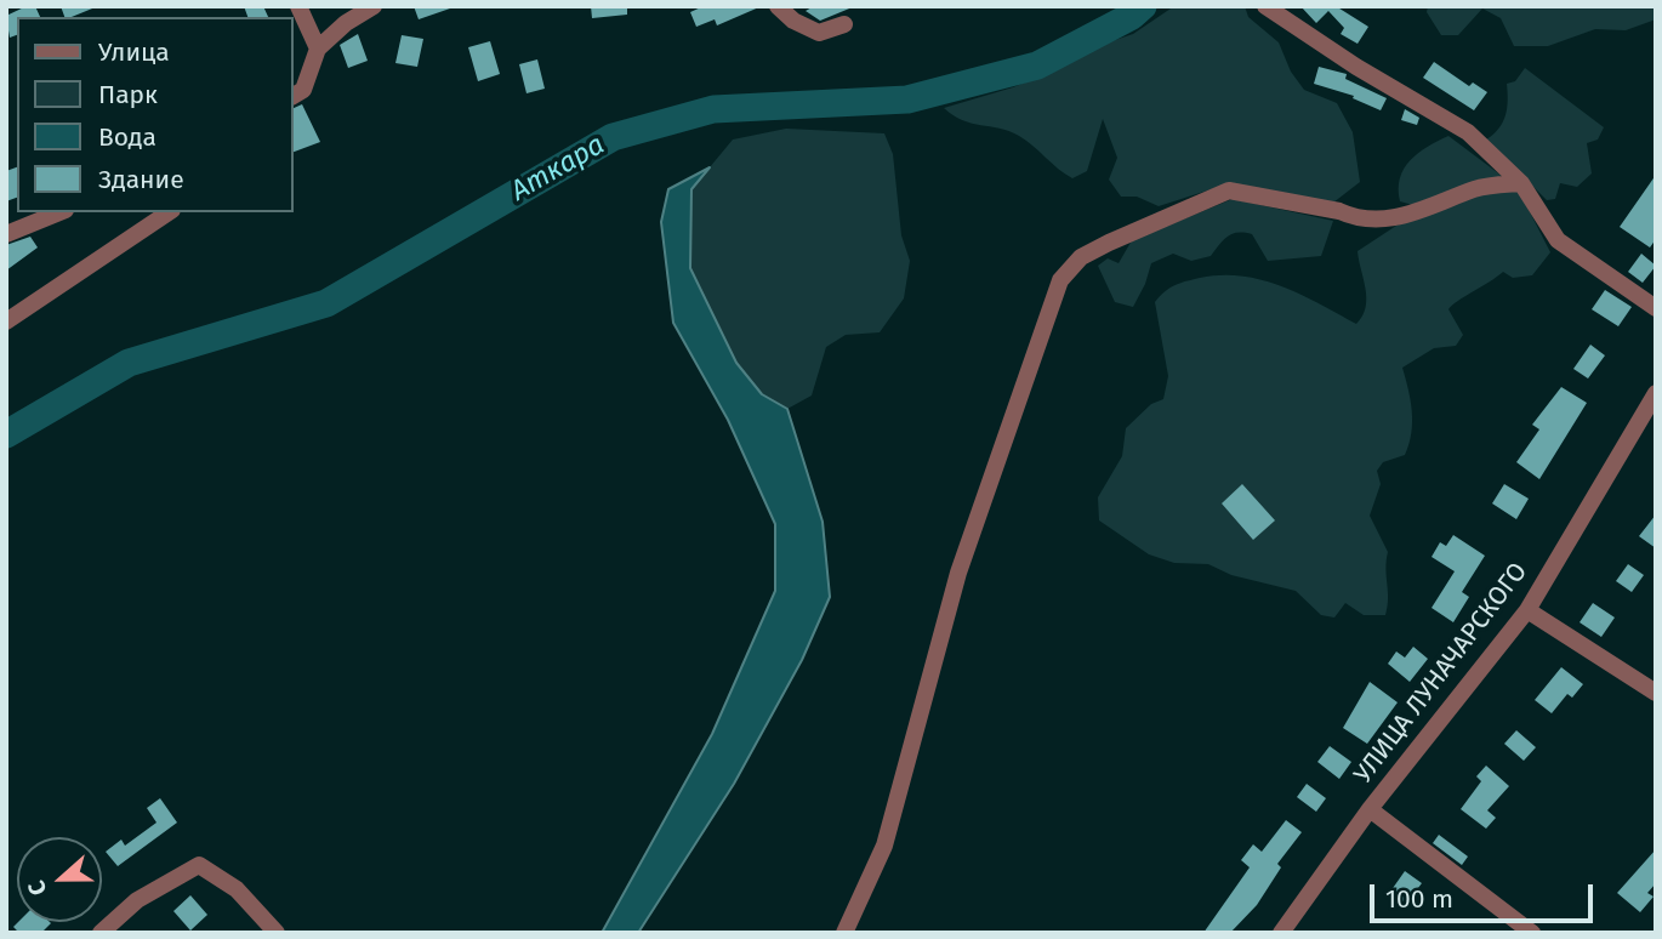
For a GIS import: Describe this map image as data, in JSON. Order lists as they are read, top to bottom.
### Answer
{
  "streets": {
    "street": ["УЛИЦА ЛУНАЧАРСКОГО"]
  },
  "water": ["Аткара"],
  "legend": [
    "Улица",
    "Парк",
    "Вода",
    "Здание"
  ],
  "scale_bar": "100 m",
  "north": "left"
}
